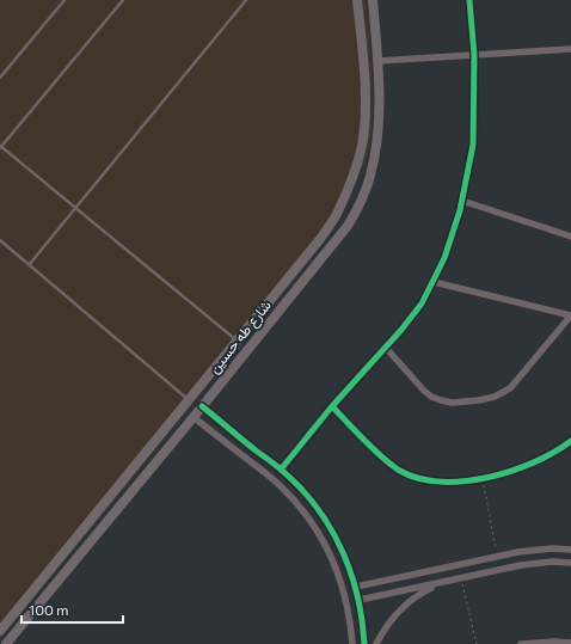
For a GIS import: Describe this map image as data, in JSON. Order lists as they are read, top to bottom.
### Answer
{
  "streets": {
    "main road": ["شارع طه حسين"]
  },
  "scale_bar": "100 m"
}
